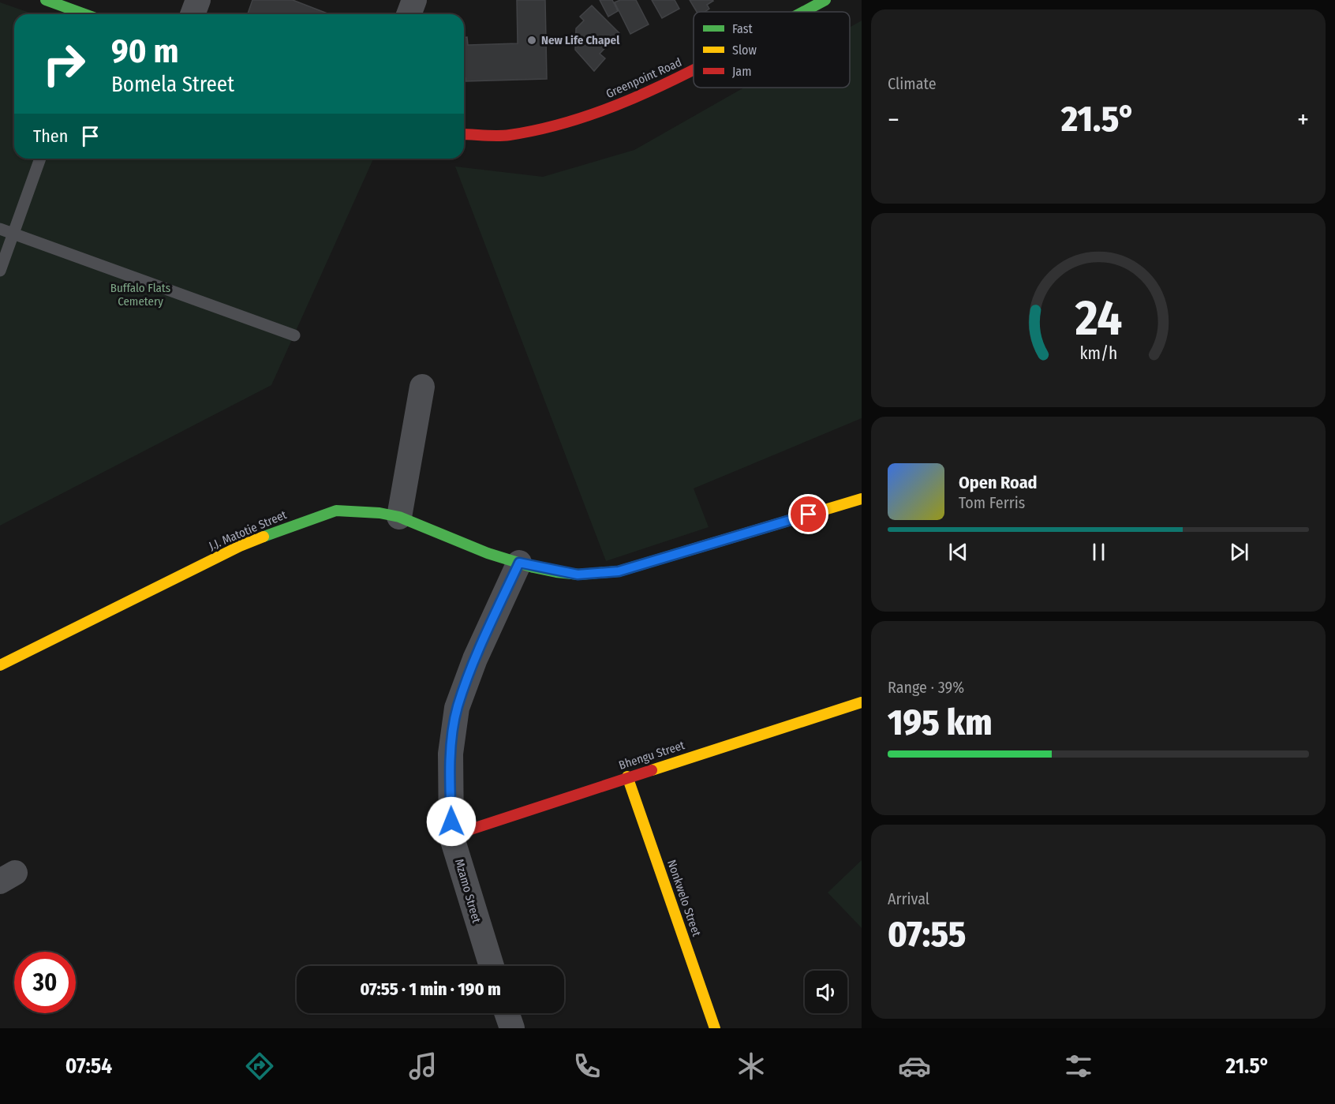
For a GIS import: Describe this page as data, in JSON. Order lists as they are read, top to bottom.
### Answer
{
  "streets": {
    "street": [
      "Greenpoint Road",
      "J.J. Matotie Street",
      "Bhengu Street",
      "Mzamo Street",
      "Nonkwelo Street"
    ]
  },
  "crossings": [
    ["J.J. Matotie Street", "Mzamo Street"],
    ["Bhengu Street", "Mzamo Street"],
    ["Bhengu Street", "Nonkwelo Street"]
  ],
  "parks": ["Buffalo Flats Cemetery"],
  "places": ["New Life Chapel"],
  "legend": ["Fast", "Slow", "Jam"],
  "page": {
    "tile": [
      "Climate",
      ["Range · 39%", "195 km"],
      ["Arrival", "07:55"]
    ],
    "turn": ["90 m", "Bomela Street"],
    "heat": ["−", "21.5°", "+"],
    "then": "Then",
    "song": ["Open Road", "Tom Ferris"],
    "limit": "30",
    "trip": "07:55 · 1 min · 190 m",
    "tabs": ["07:54", "21.5°"],
    "gauge": ["24", "km/h"]
  }
}
